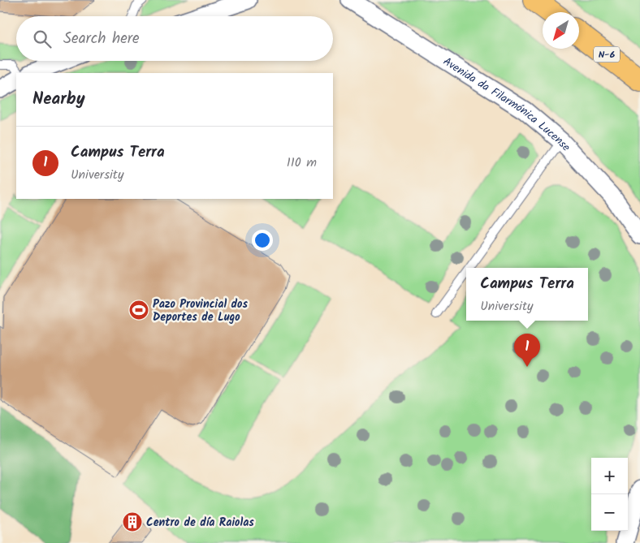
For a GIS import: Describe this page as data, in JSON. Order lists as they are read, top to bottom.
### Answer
{
  "streets": {
    "highway": ["N-6"],
    "street": ["Avenida da Filarmónica Lucense"]
  },
  "places": {
    "sports": ["Pazo Provincial dos Deportes de Lugo"],
    "building": ["Centro de día Raiolas"]
  },
  "north": "bottom left",
  "page": {
    "search": "Search here",
    "heading": "Nearby",
    "list": [
      {
        "mark": "1",
        "name": "Campus Terra",
        "note": "University",
        "value": "110 m"
      }
    ],
    "popup": ["Campus Terra", "University"],
    "pins": "1",
    "map_buttons": ["+", "−"]
  }
}
